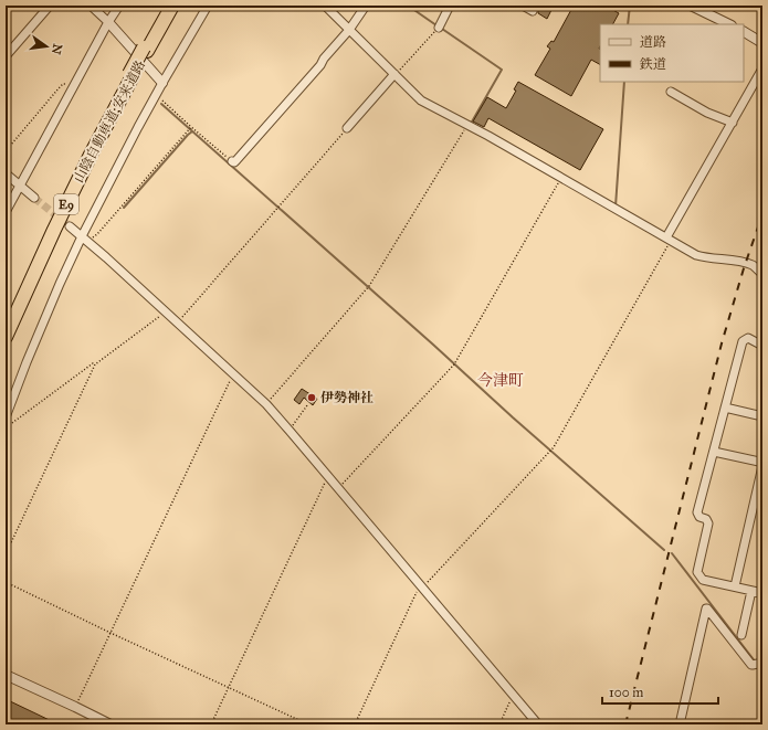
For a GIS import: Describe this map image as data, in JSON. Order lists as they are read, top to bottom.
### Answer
{
  "streets": {
    "highway": ["山陰自動車道;安来道路", "E9"]
  },
  "districts": ["今津町"],
  "places": ["伊勢神社"],
  "legend": ["道路", "鉄道"],
  "scale_bar": "100 m",
  "north": "right"
}
